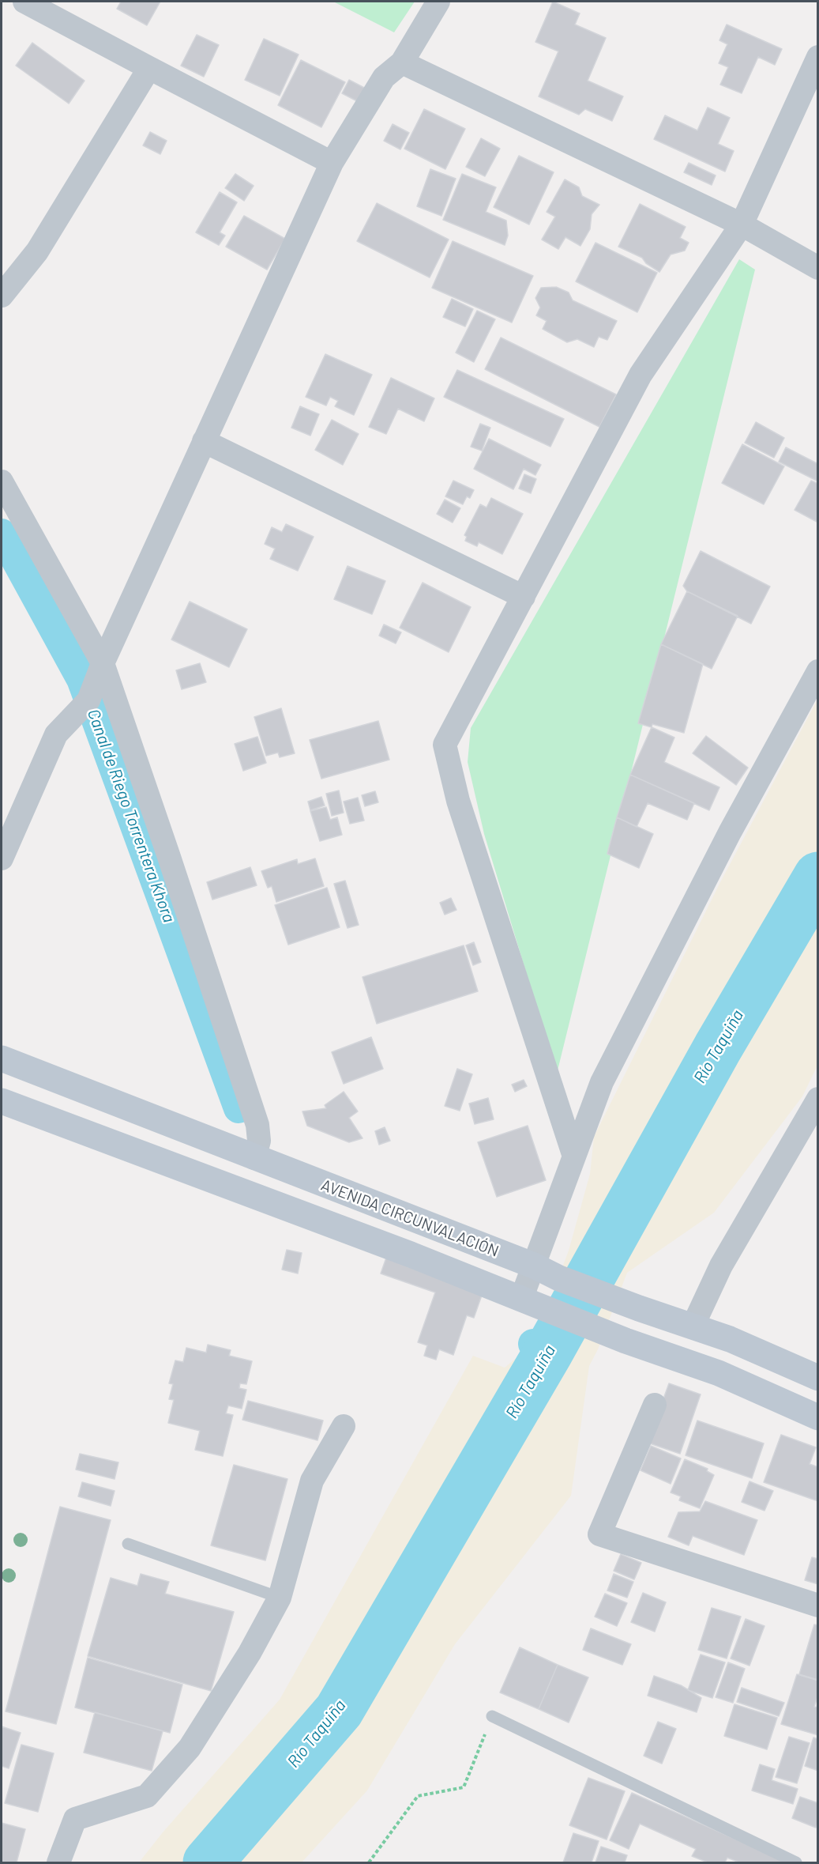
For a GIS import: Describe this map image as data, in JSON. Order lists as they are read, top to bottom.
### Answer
{
  "streets": {
    "main road": ["AVENIDA CIRCUNVALACIÓN"]
  },
  "water": ["Canal de Riego Torrentera Khora", "Río Taquiña"]
}
